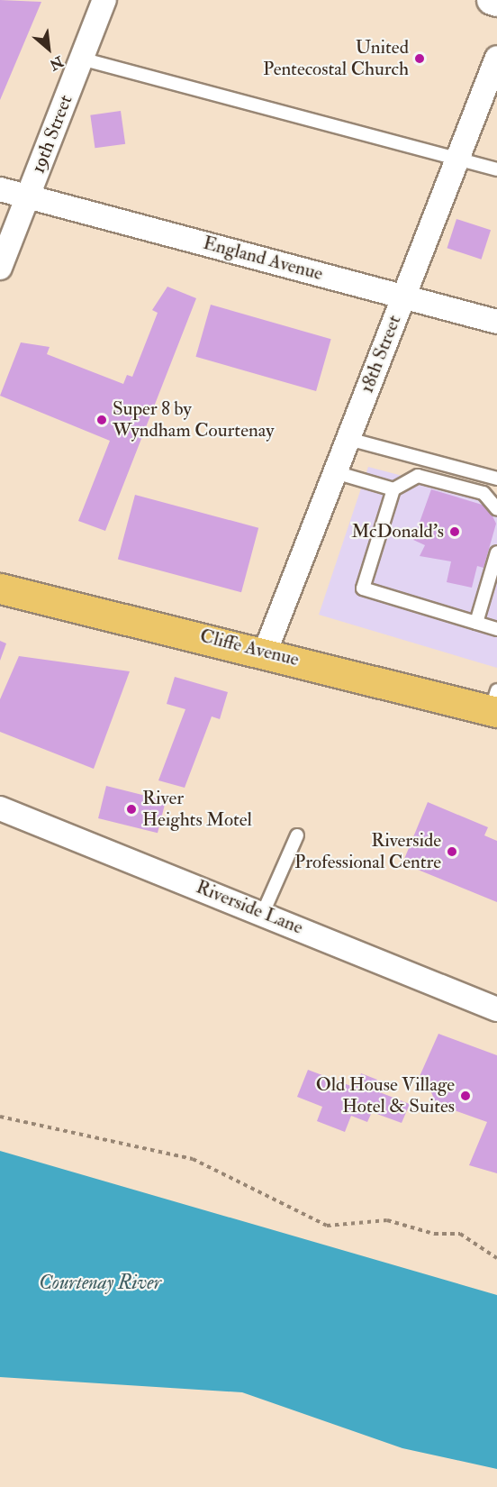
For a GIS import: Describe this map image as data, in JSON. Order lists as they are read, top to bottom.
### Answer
{
  "streets": {
    "main road": ["Cliffe Avenue"],
    "street": [
      "19th Street",
      "England Avenue",
      "18th Street",
      "Riverside Lane"
    ]
  },
  "crossings": [
    ["19th Street", "England Avenue"],
    ["England Avenue", "18th Street"],
    ["18th Street", "Cliffe Avenue"]
  ],
  "water": ["Courtenay River"],
  "places": [
    "United Pentecostal Church",
    "Super 8 by Wyndham Courtenay",
    "McDonald's",
    "River Heights Motel",
    "Riverside Professional Centre",
    "Old House Village Hotel & Suites"
  ],
  "north": "bottom right"
}
